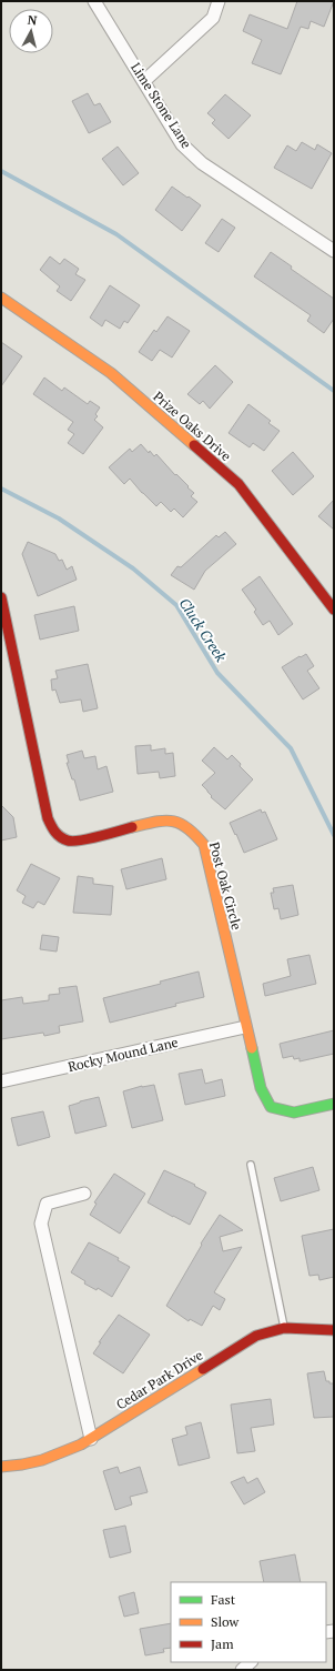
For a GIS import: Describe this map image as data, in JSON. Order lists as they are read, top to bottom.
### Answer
{
  "streets": {
    "street": [
      "Lime Stone Lane",
      "Prize Oaks Drive",
      "Post Oak Circle",
      "Rocky Mound Lane",
      "Cedar Park Drive"
    ]
  },
  "crossings": [
    ["Post Oak Circle", "Rocky Mound Lane"]
  ],
  "water": ["Cluck Creek"],
  "legend": ["Fast", "Slow", "Jam"],
  "north": "top"
}
